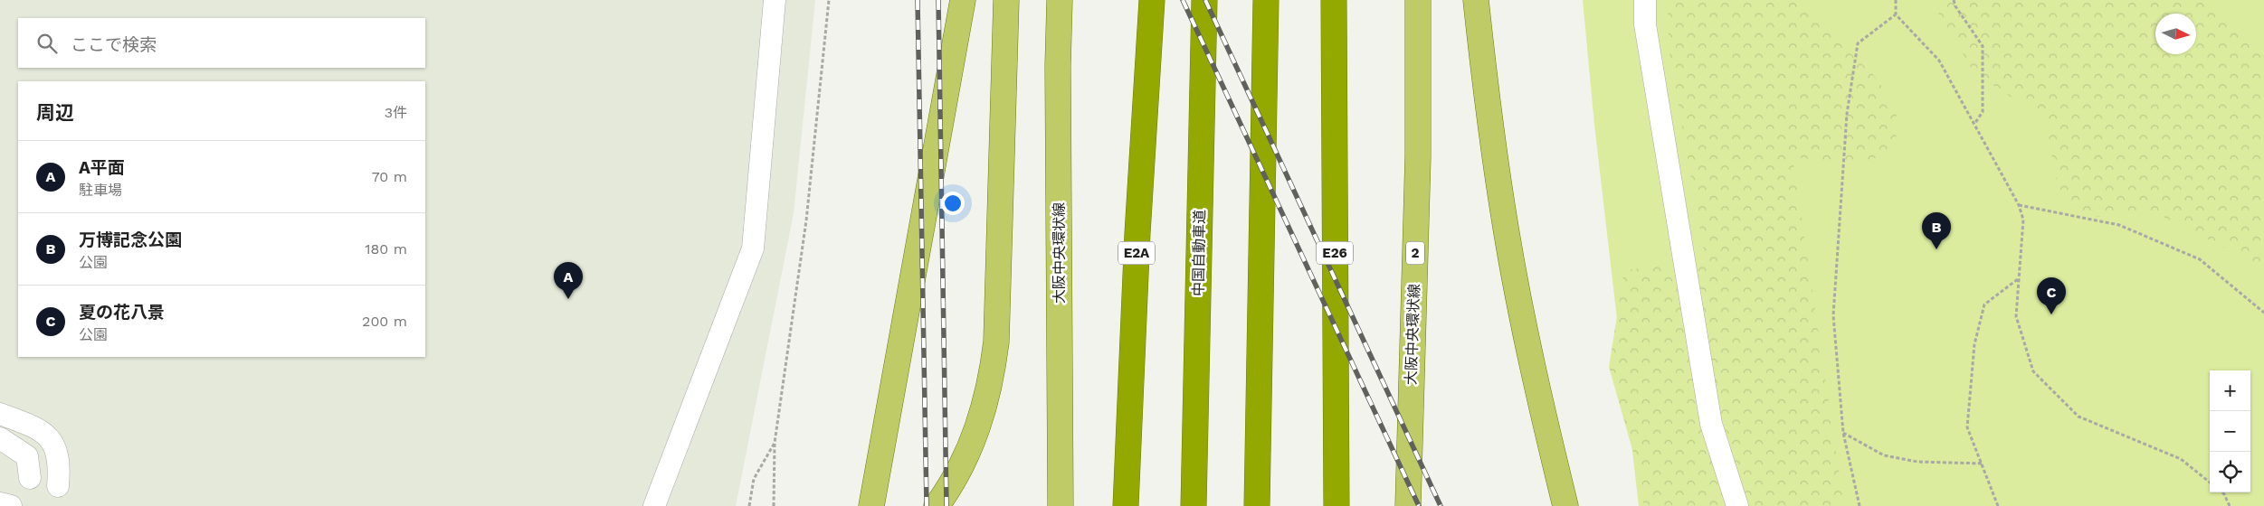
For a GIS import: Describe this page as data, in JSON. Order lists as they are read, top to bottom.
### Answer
{
  "streets": {
    "highway": ["E2A", "中国自動車道", "E26"],
    "main road": ["大阪中央環状線", "2"]
  },
  "north": "right",
  "page": {
    "search": "ここで検索",
    "heading": ["周辺", "3件"],
    "list": [
      {
        "mark": "A",
        "name": "A平面",
        "note": "駐車場",
        "value": "70 m"
      },
      {
        "mark": "B",
        "name": "万博記念公園",
        "note": "公園",
        "value": "180 m"
      },
      {
        "mark": "C",
        "name": "夏の花八景",
        "note": "公園",
        "value": "200 m"
      }
    ],
    "pins": ["B", "A", "C"],
    "map_buttons": ["+", "−"]
  }
}
